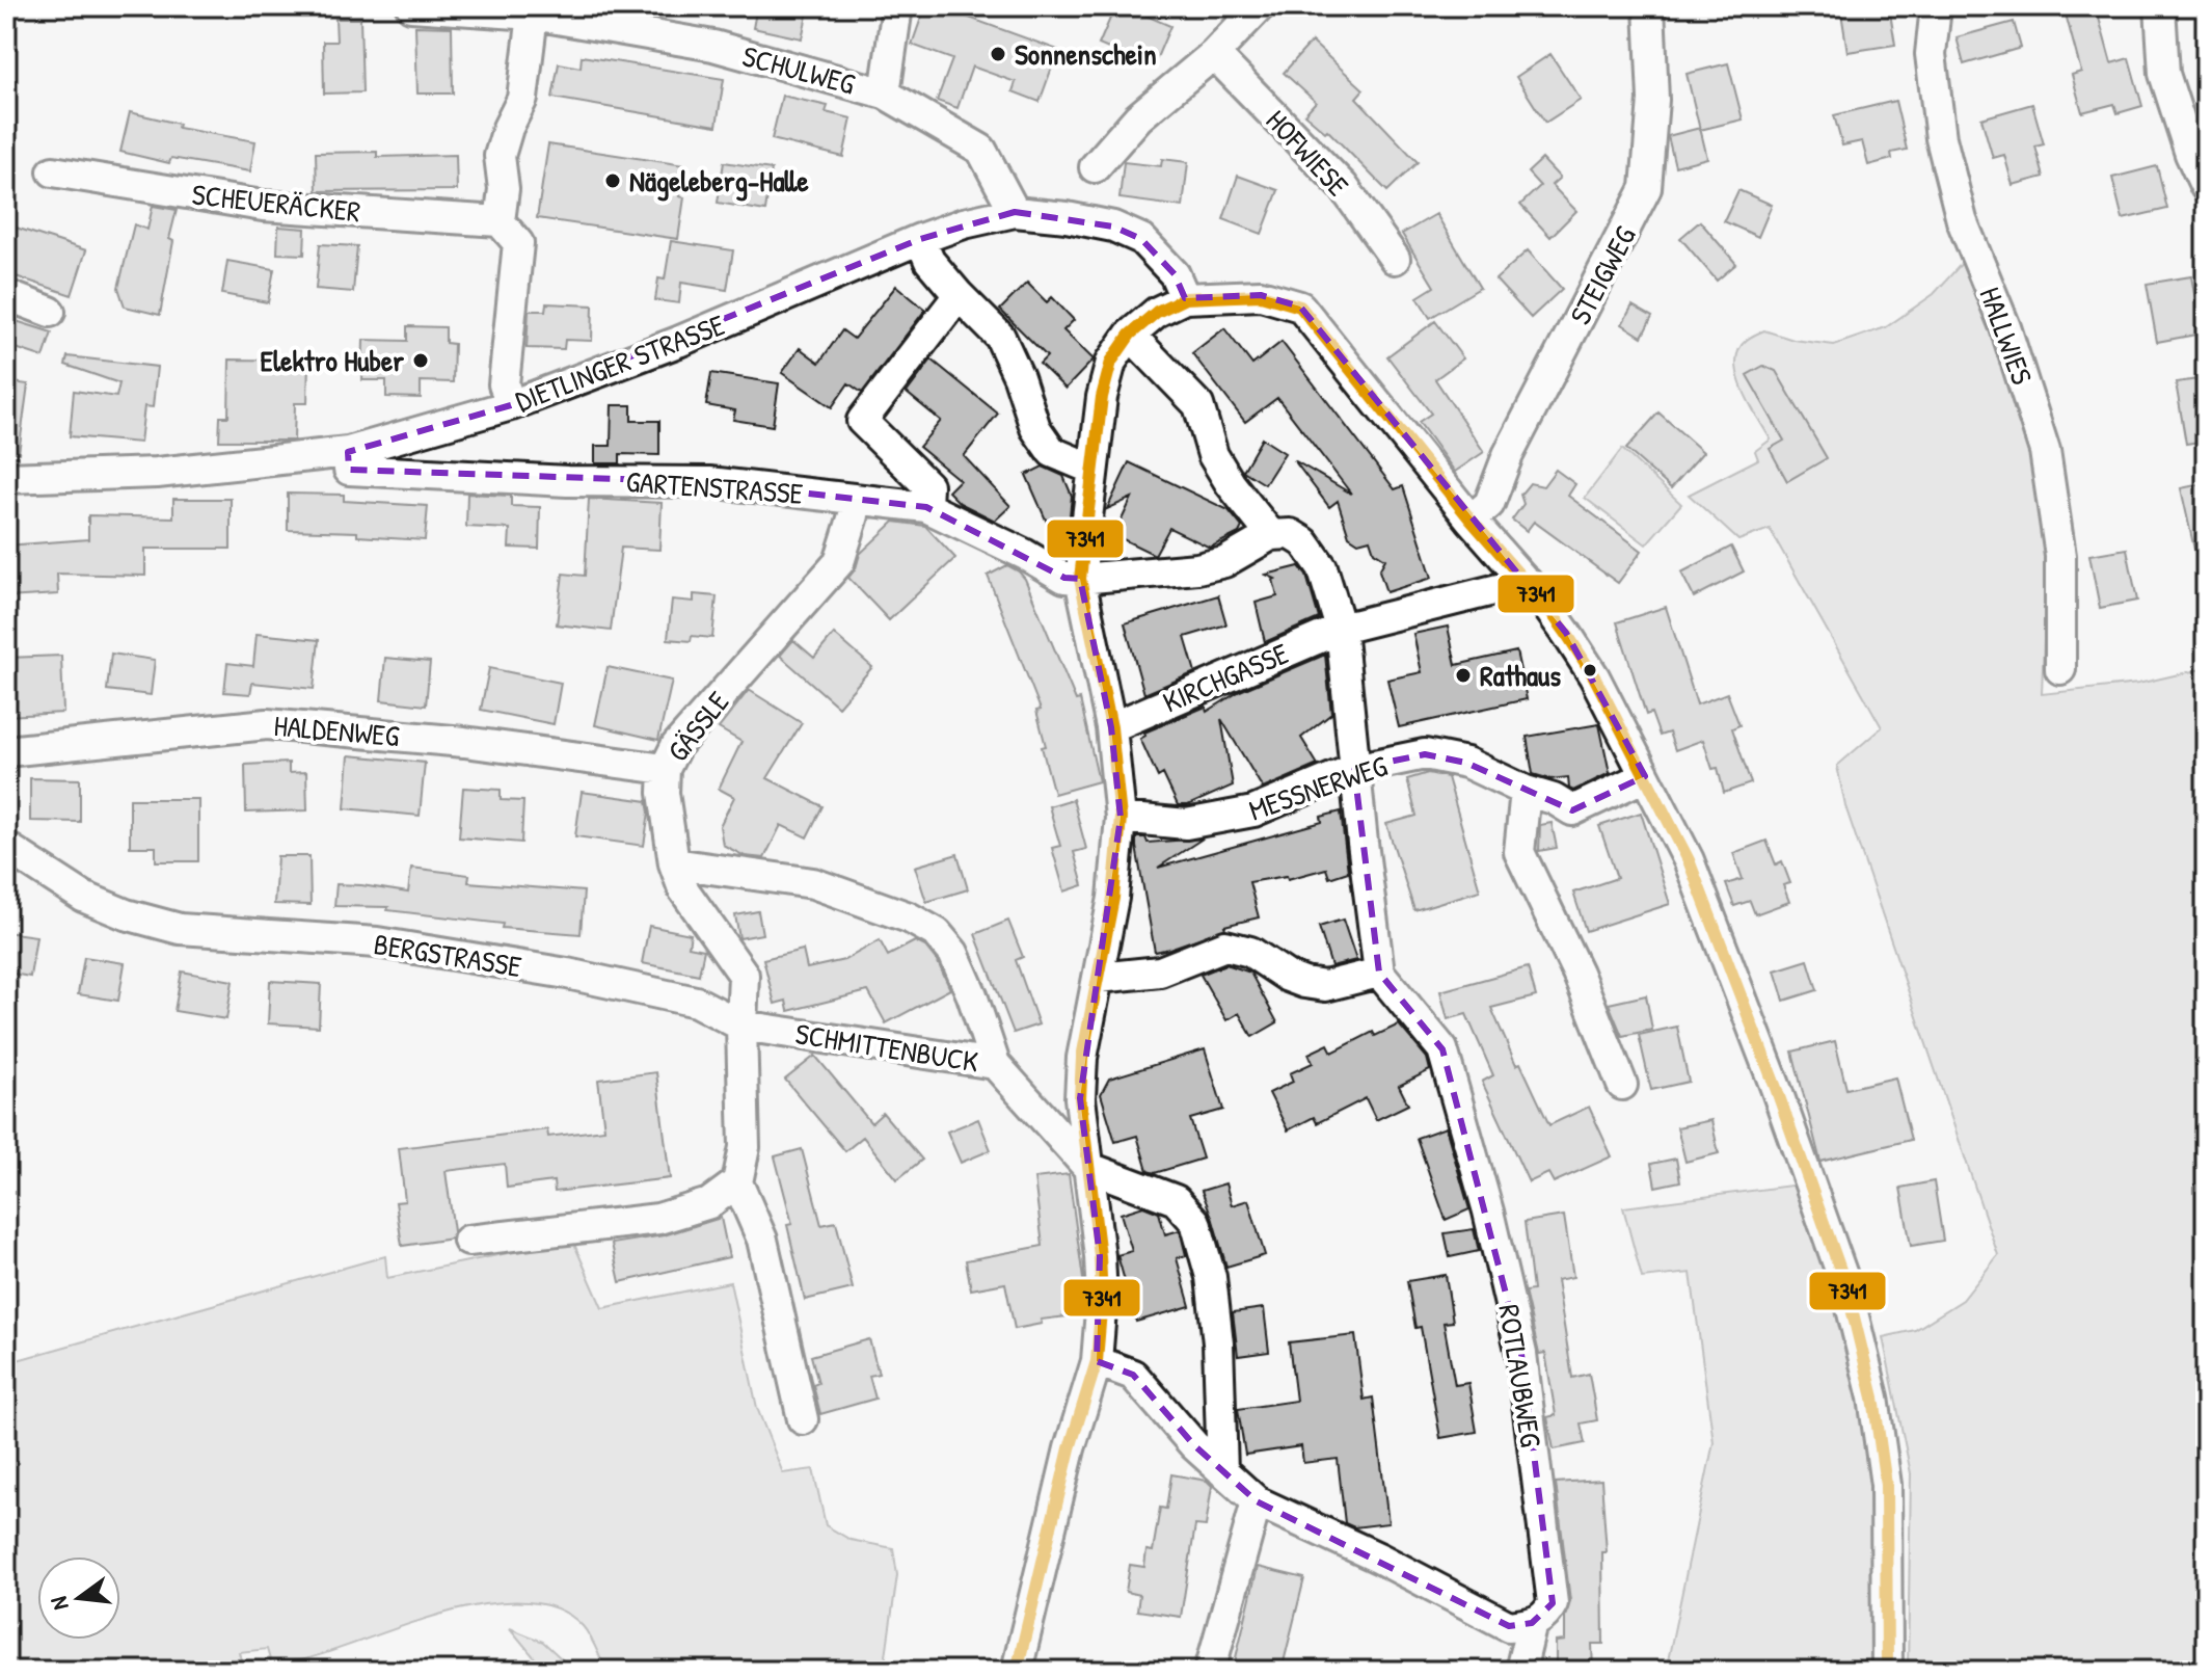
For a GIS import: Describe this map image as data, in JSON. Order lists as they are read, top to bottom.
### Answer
{
  "streets": {
    "street": [
      "SCHULWEG",
      "HOFWIESE",
      "SCHEUERÄCKER",
      "STEIGWEG",
      "HALLWIES",
      "DIETLINGER STRASSE",
      "GARTENSTRASSE",
      "KIRCHGASSE",
      "GÄSSLE",
      "HALDENWEG",
      "MESSNERWEG",
      "BERGSTRASSE",
      "SCHMITTENBUCK",
      "ROTLAUBWEG"
    ]
  },
  "crossings": [
    ["SCHULWEG", "DIETLINGER STRASSE"],
    ["DIETLINGER STRASSE", "GARTENSTRASSE"],
    ["GARTENSTRASSE", "GÄSSLE"],
    ["GÄSSLE", "HALDENWEG"],
    ["GÄSSLE", "BERGSTRASSE"],
    ["GÄSSLE", "SCHMITTENBUCK"],
    ["BERGSTRASSE", "SCHMITTENBUCK"]
  ],
  "places": [
    "Sonnenschein",
    "Nägeleberg-Halle",
    "Elektro Huber",
    "Rathaus"
  ],
  "lines": ["transit line 7341"],
  "north": "left"
}
